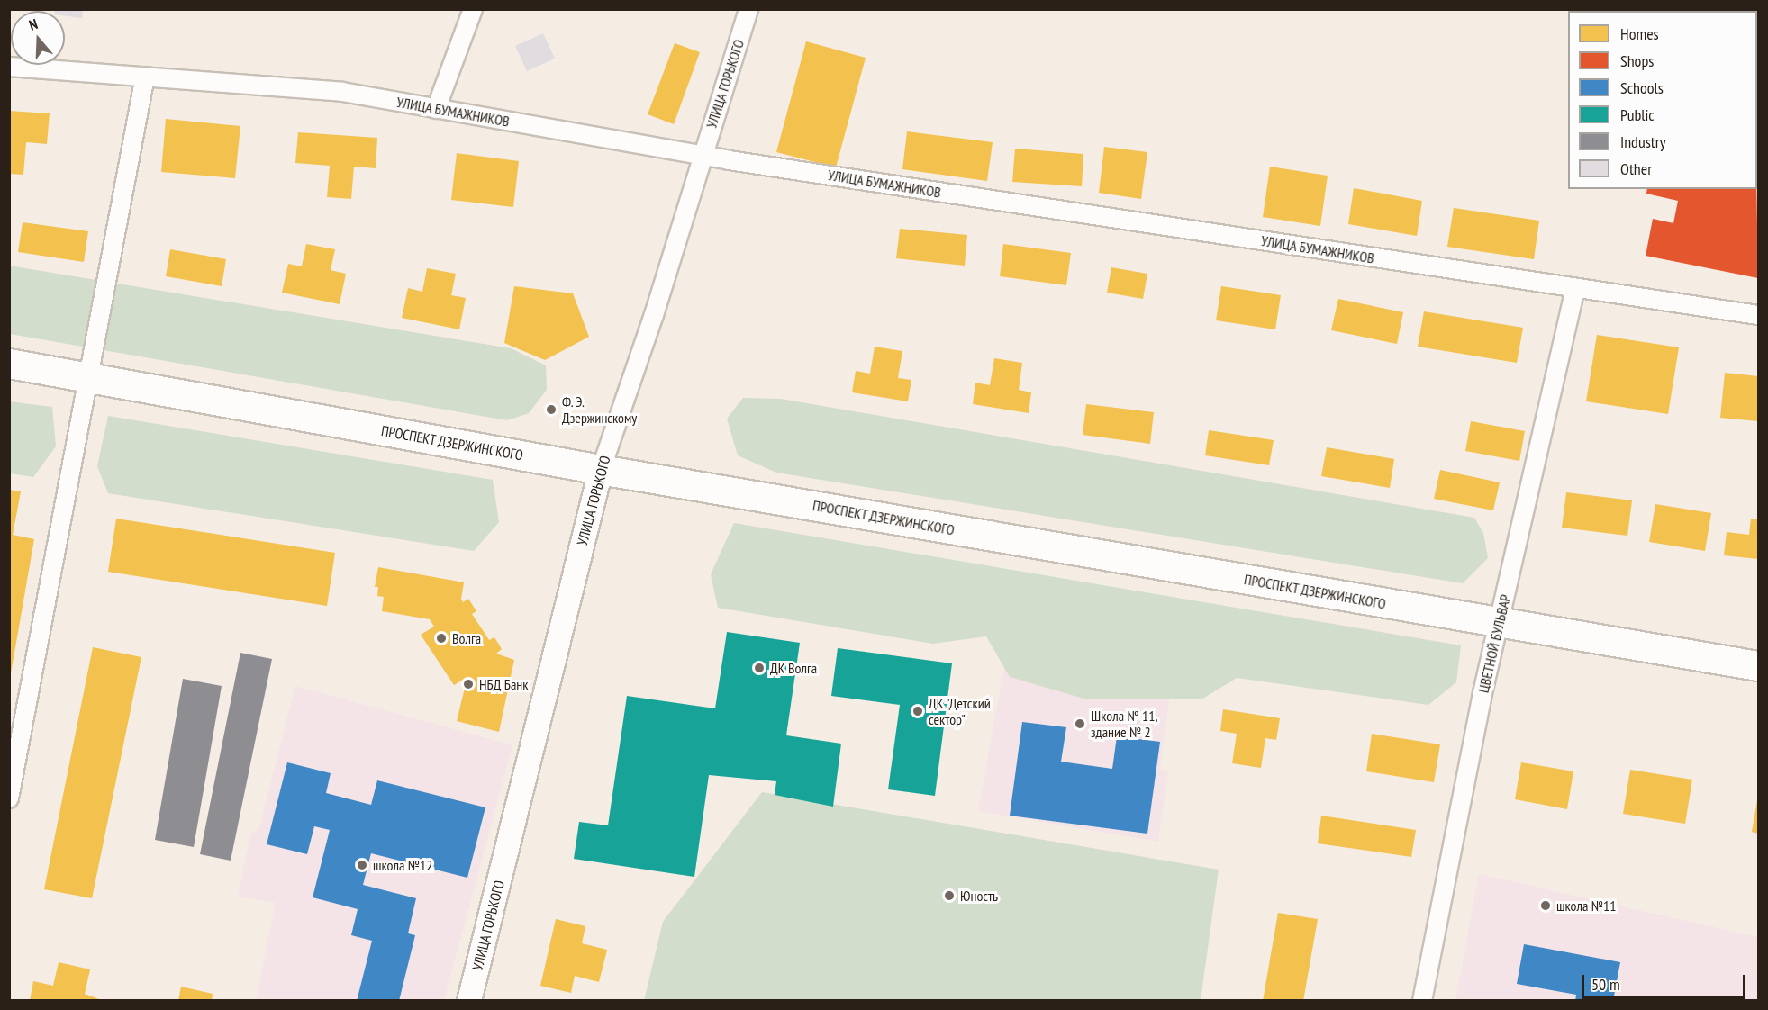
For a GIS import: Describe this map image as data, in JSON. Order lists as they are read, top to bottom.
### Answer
{
  "streets": {
    "main road": ["ПРОСПЕКТ ДЗЕРЖИНСКОГО"],
    "street": ["УЛИЦА ГОРЬКОГО", "УЛИЦА БУМАЖНИКОВ", "ЦВЕТНОЙ БУЛЬВАР"]
  },
  "crossings": [
    ["УЛИЦА ГОРЬКОГО", "УЛИЦА БУМАЖНИКОВ"],
    ["УЛИЦА ГОРЬКОГО", "ПРОСПЕКТ ДЗЕРЖИНСКОГО"],
    ["УЛИЦА БУМАЖНИКОВ", "ЦВЕТНОЙ БУЛЬВАР"],
    ["ПРОСПЕКТ ДЗЕРЖИНСКОГО", "ЦВЕТНОЙ БУЛЬВАР"]
  ],
  "places": [
    "Ф. Э. Дзержинскому",
    "Волга",
    "ДК Волга",
    "НБД Банк",
    "ДК \"Детский сектор\"",
    "Школа № 11, здание № 2",
    "школа №12",
    "Юность",
    "школа №11"
  ],
  "legend": [
    "Homes",
    "Shops",
    "Schools",
    "Public",
    "Industry",
    "Other"
  ],
  "scale_bar": "50 m",
  "north": "top"
}
